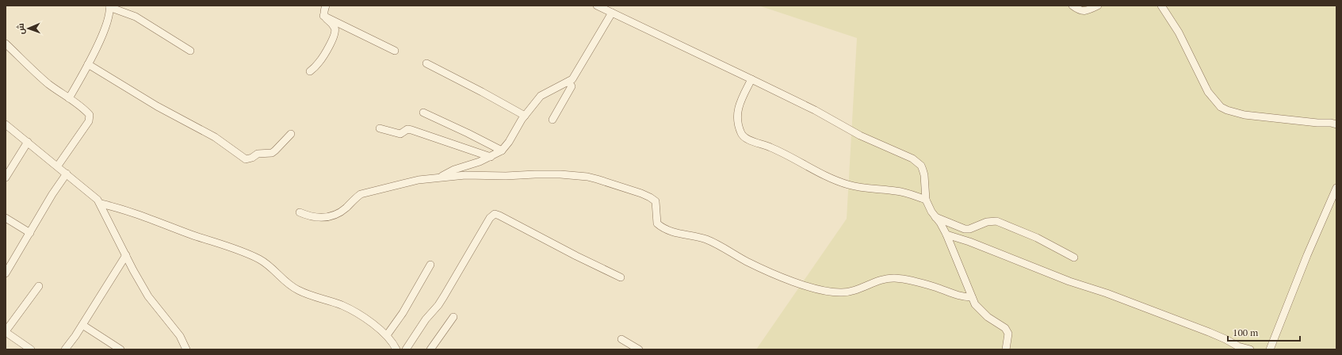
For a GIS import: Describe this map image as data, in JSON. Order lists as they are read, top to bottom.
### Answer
{
  "scale_bar": "100 m",
  "north": "left"
}
